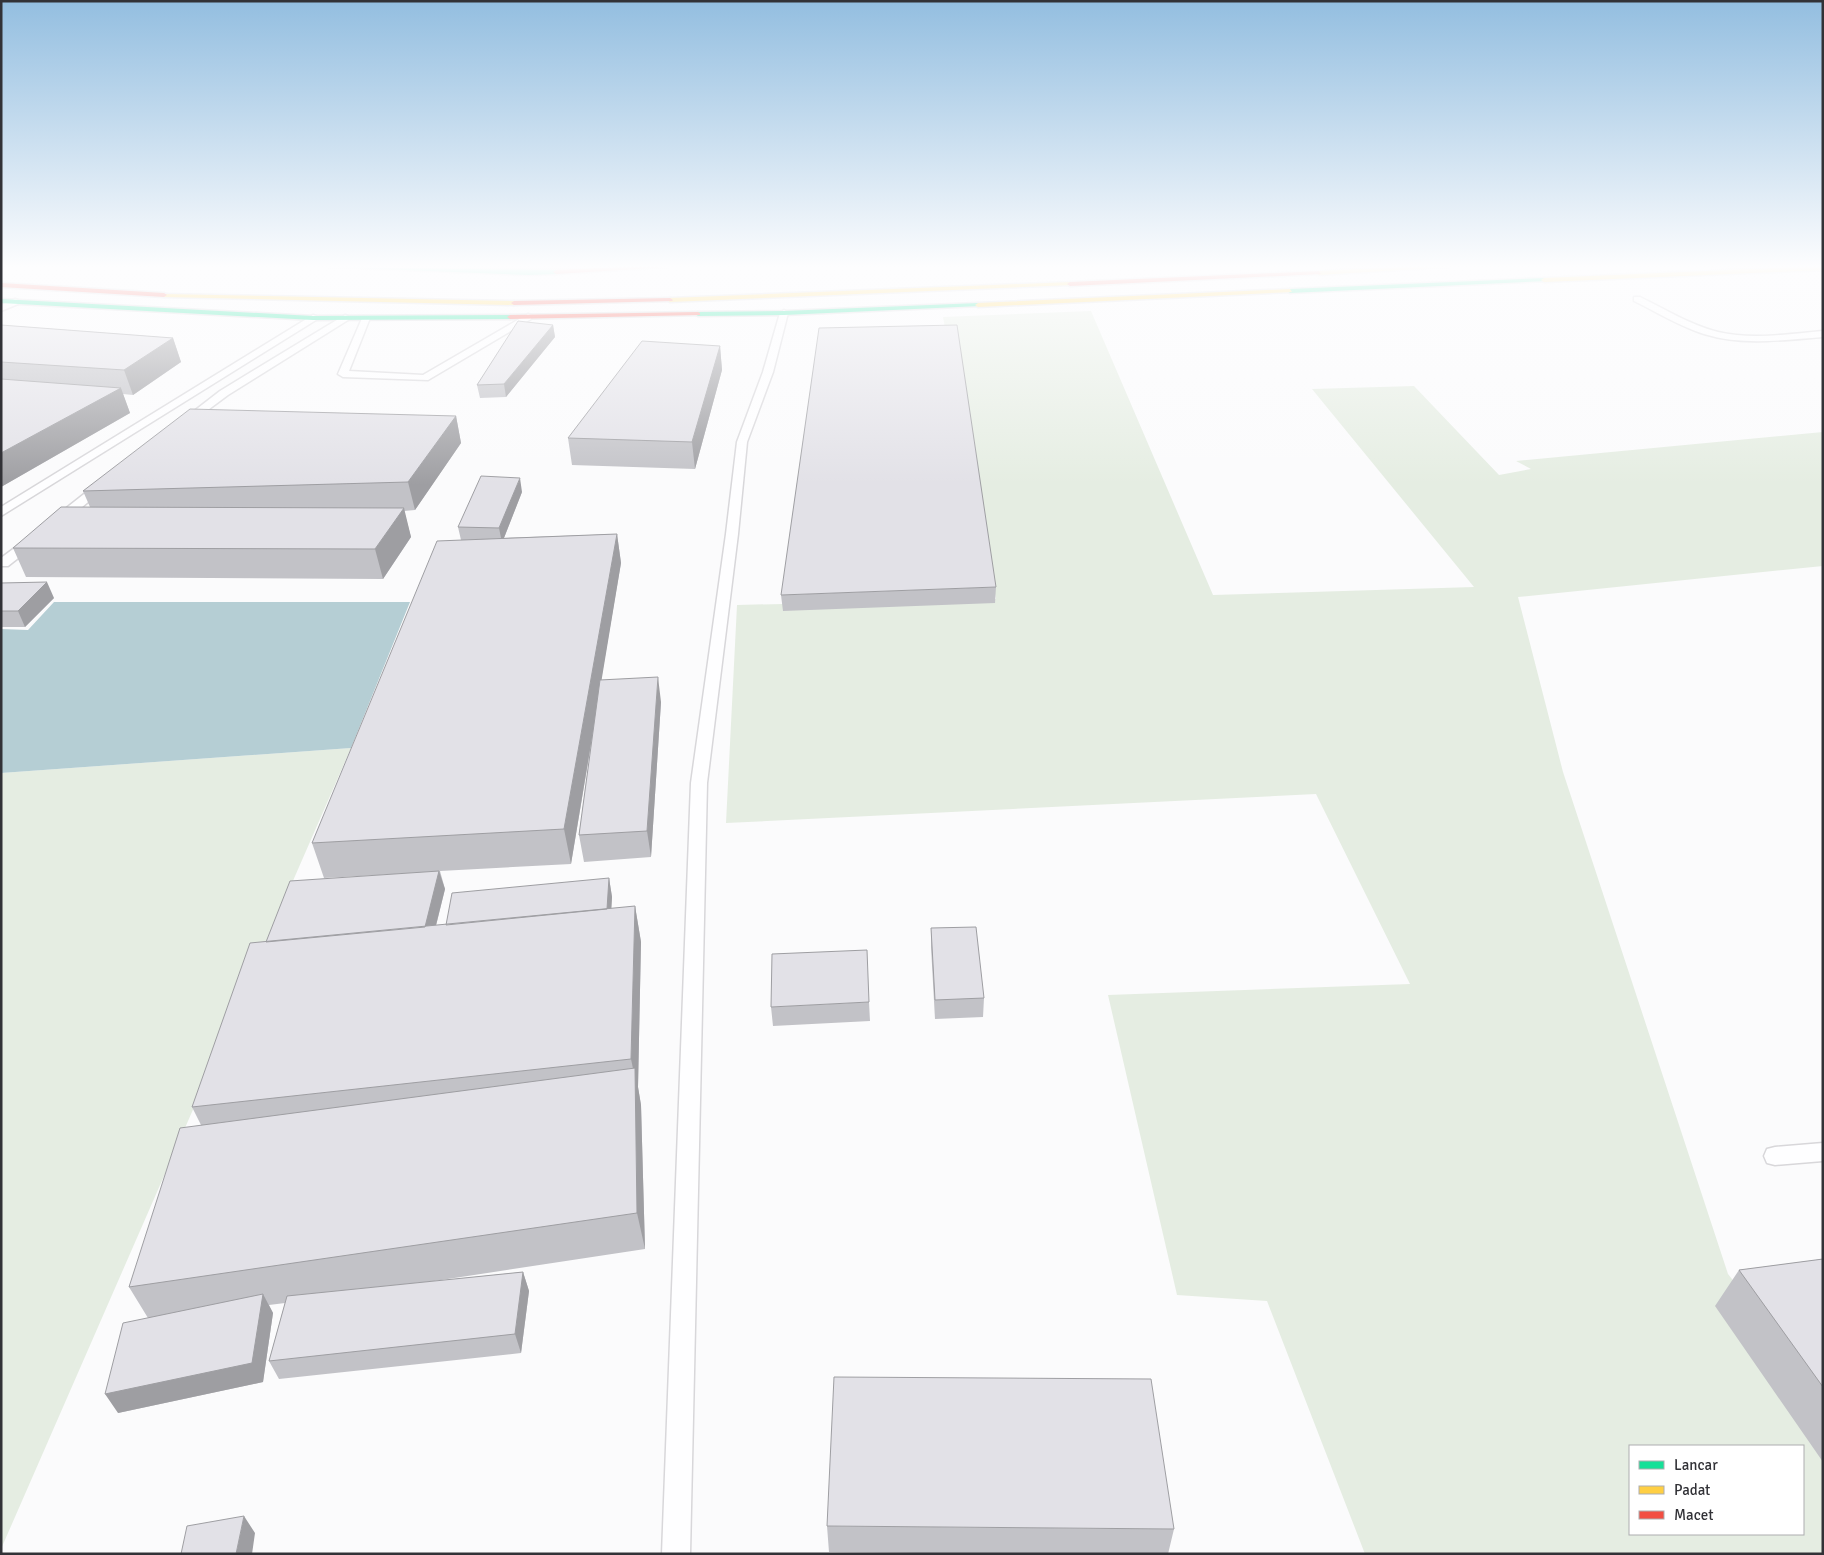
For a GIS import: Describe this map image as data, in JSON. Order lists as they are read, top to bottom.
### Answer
{
  "legend": ["Lancar", "Padat", "Macet"]
}
